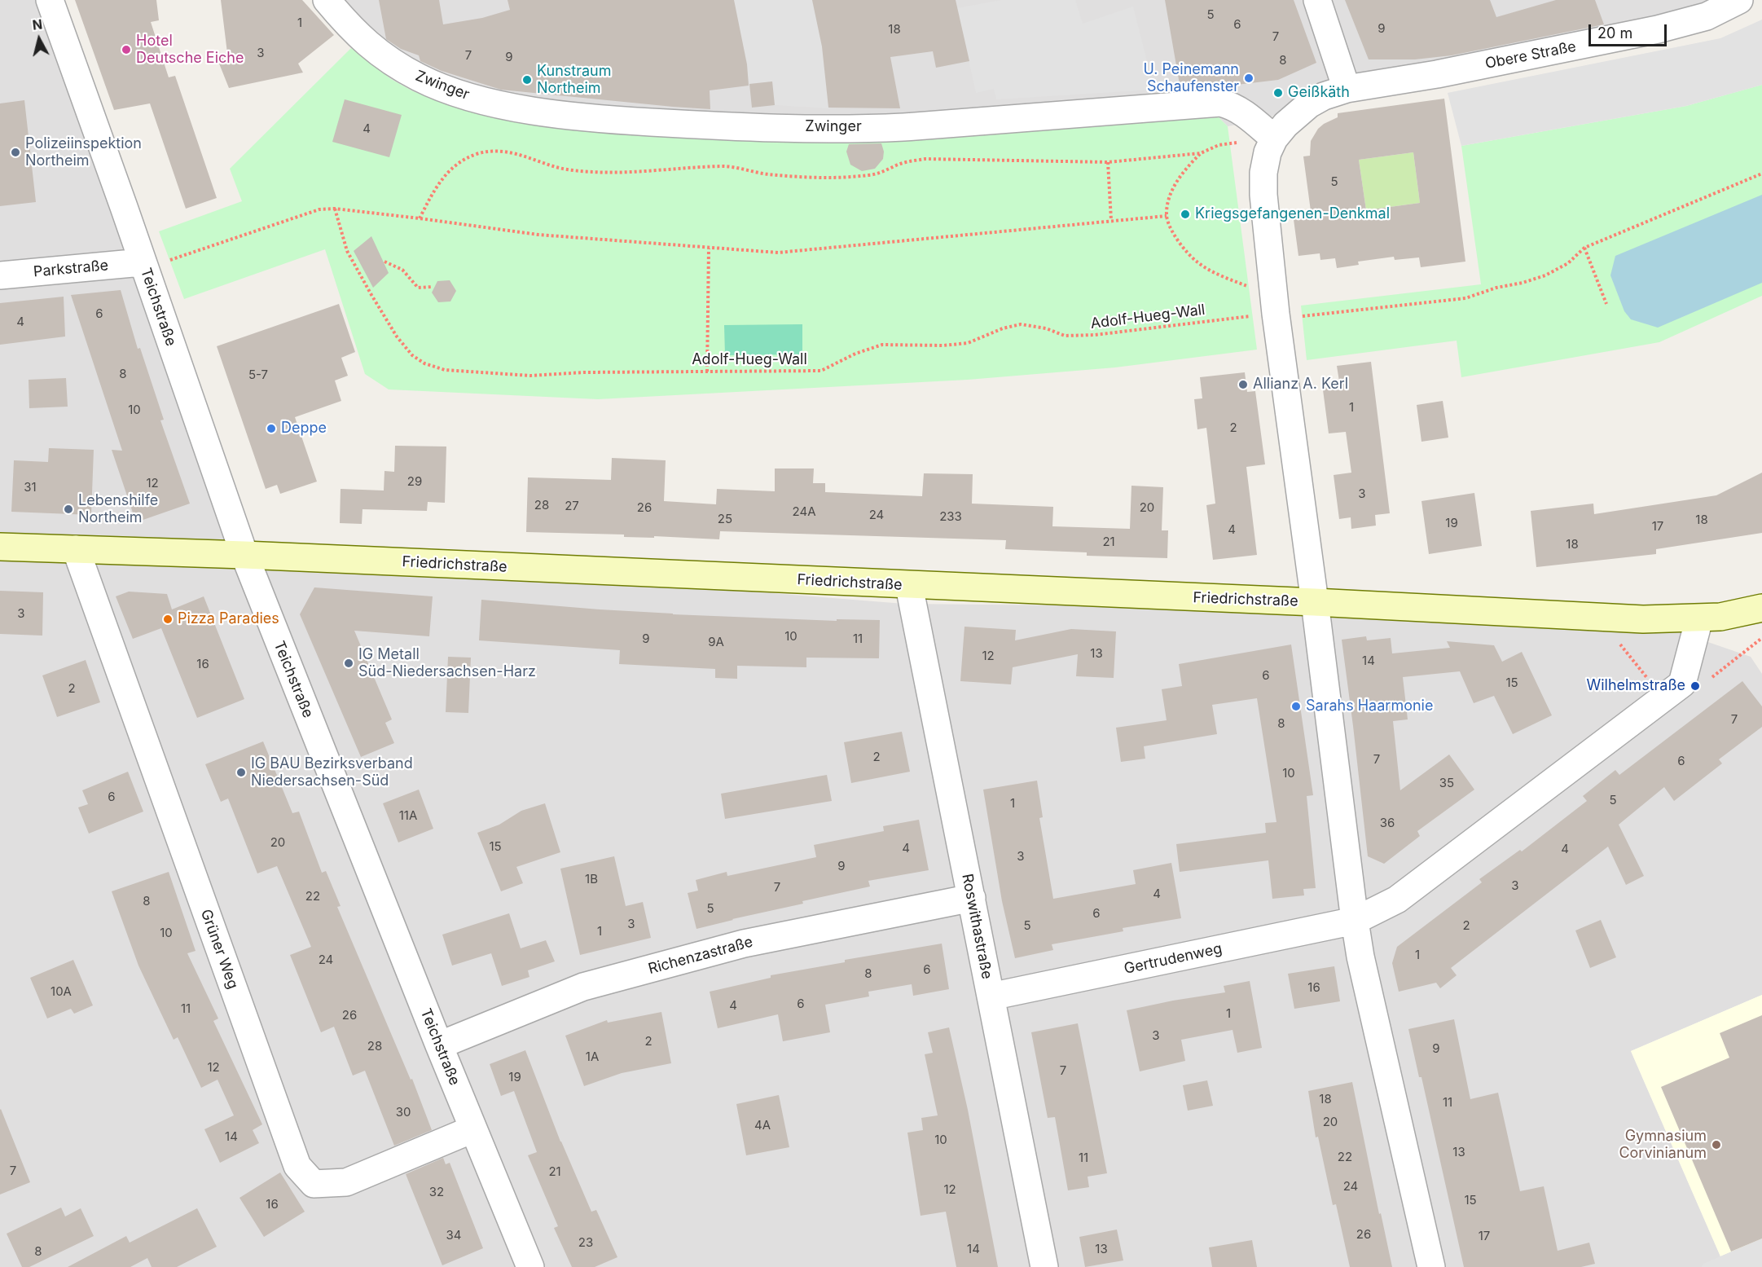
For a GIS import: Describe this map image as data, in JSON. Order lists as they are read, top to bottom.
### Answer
{
  "streets": {
    "street": [
      "Obere Straße",
      "Zwinger",
      "Parkstraße",
      "Teichstraße",
      "Friedrichstraße",
      "Roswithastraße",
      "Grüner Weg",
      "Richenzastraße",
      "Gertrudenweg"
    ],
    "path": ["Adolf-Hueg-Wall"]
  },
  "crossings": [
    ["Parkstraße", "Teichstraße"],
    ["Teichstraße", "Friedrichstraße"],
    ["Teichstraße", "Grüner Weg"],
    ["Teichstraße", "Richenzastraße"],
    ["Friedrichstraße", "Roswithastraße"],
    ["Friedrichstraße", "Grüner Weg"],
    ["Roswithastraße", "Richenzastraße"],
    ["Roswithastraße", "Gertrudenweg"]
  ],
  "places": [
    "Hotel Deutsche Eiche",
    "U. Peinemann Schaufenster",
    "Kunstraum Northeim",
    "Geißkäth",
    "Polizeiinspektion Northeim",
    "Kriegsgefangenen-Denkmal",
    "Allianz A. Kerl",
    "Deppe",
    "Lebenshilfe Northeim",
    "Pizza Paradies",
    "IG Metall Süd-Niedersachsen-Harz",
    "Wilhelmstraße",
    "Sarahs Haarmonie",
    "IG BAU Bezirksverband Niedersachsen-Süd",
    "Gymnasium Corvinianum"
  ],
  "house_numbers": [
    "5",
    "1",
    "6",
    "9",
    "18",
    "7",
    "3",
    "7",
    "9",
    "8",
    "4",
    "5",
    "6",
    "4",
    "8",
    "5-7",
    "1",
    "10",
    "2",
    "29",
    "12",
    "31",
    "3",
    "28",
    "27",
    "26",
    "20",
    "24A",
    "24",
    "233",
    "25",
    "18",
    "19",
    "17",
    "4",
    "21",
    "18",
    "3",
    "10",
    "9",
    "11",
    "9A",
    "13",
    "12",
    "14",
    "16",
    "6",
    "15",
    "2",
    "7",
    "8",
    "2",
    "7",
    "6",
    "10",
    "35",
    "6",
    "5",
    "1",
    "11A",
    "36",
    "20",
    "15",
    "4",
    "4",
    "3",
    "9",
    "1B",
    "3",
    "7",
    "4",
    "22",
    "8",
    "5",
    "6",
    "3",
    "5",
    "2",
    "1",
    "10",
    "1",
    "24",
    "6",
    "8",
    "16",
    "10A",
    "6",
    "4",
    "11",
    "1",
    "26",
    "3",
    "2",
    "28",
    "9",
    "1A",
    "12",
    "7",
    "19",
    "18",
    "11",
    "30",
    "20",
    "4A",
    "14",
    "10",
    "13",
    "22",
    "11",
    "7",
    "21",
    "24",
    "12",
    "32",
    "15",
    "16",
    "26",
    "34",
    "17",
    "23",
    "14",
    "13",
    "8"
  ],
  "scale_bar": "20 m",
  "north": "top"
}
